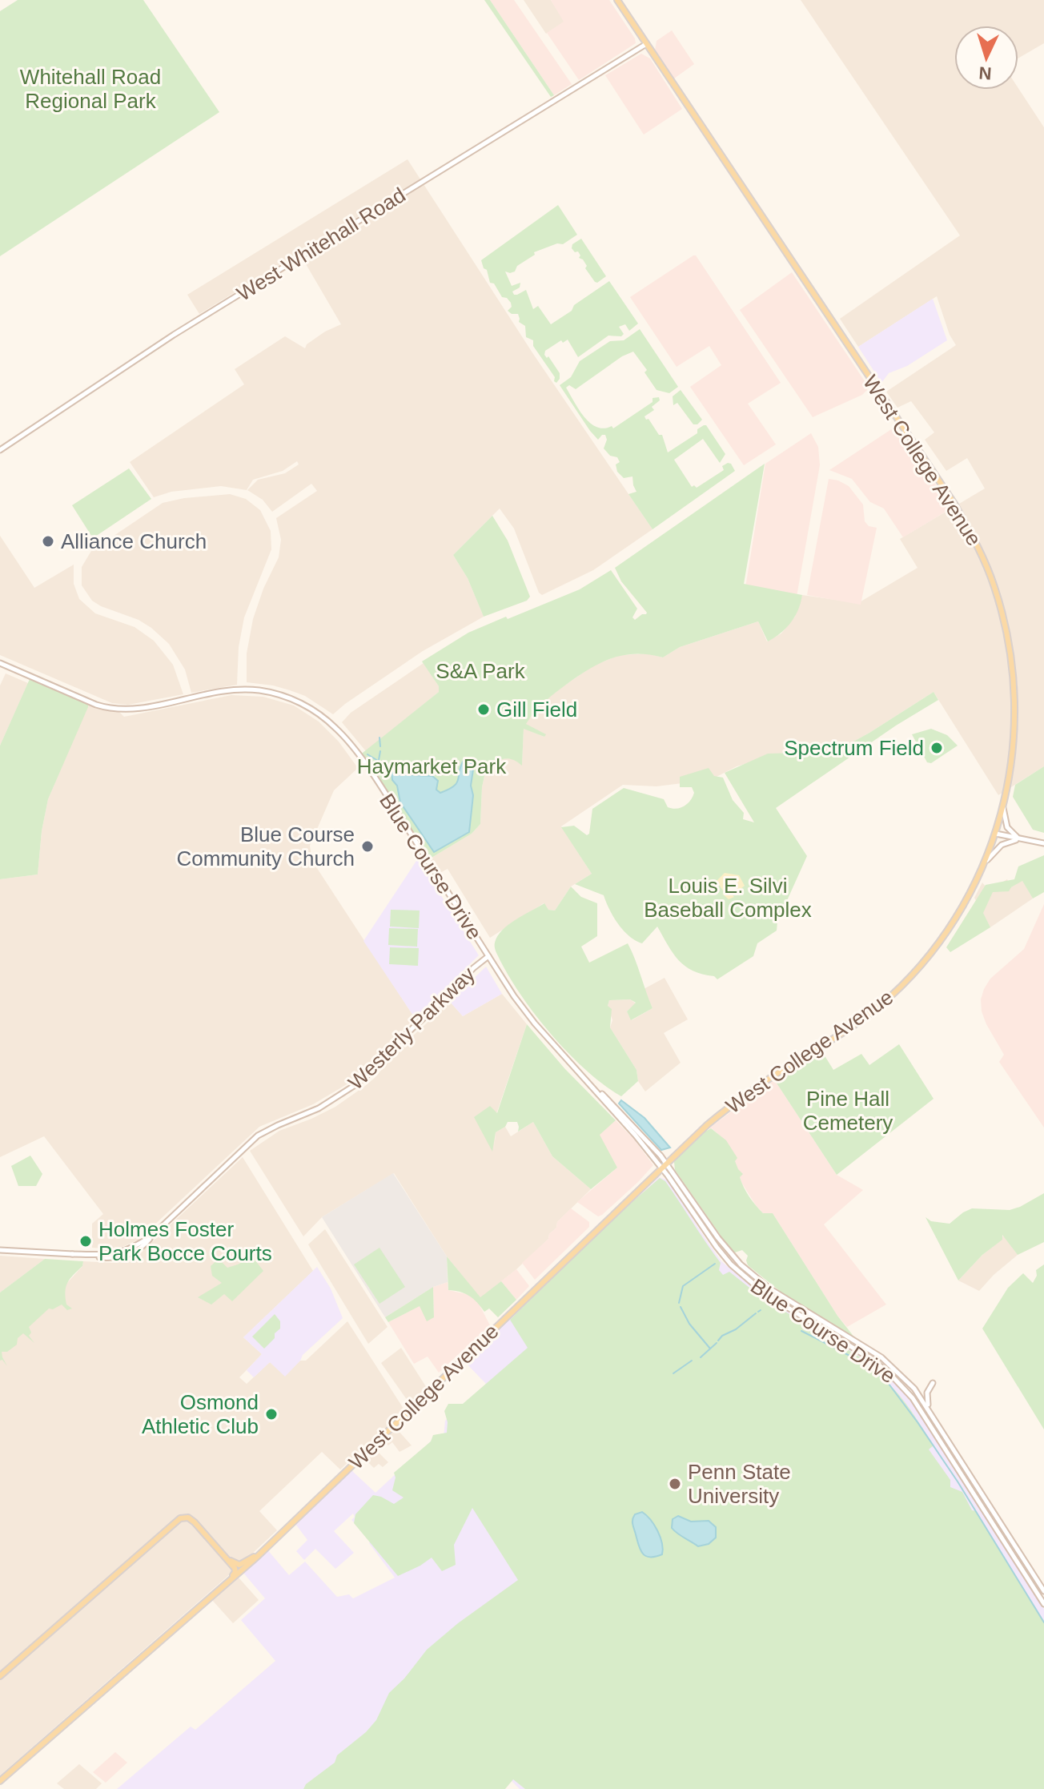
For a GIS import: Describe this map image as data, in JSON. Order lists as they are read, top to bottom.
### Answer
{
  "streets": {
    "main road": [
      "West Whitehall Road",
      "West College Avenue",
      "Blue Course Drive",
      "Westerly Parkway"
    ]
  },
  "crossings": [
    ["West Whitehall Road", "West College Avenue"],
    ["West College Avenue", "Blue Course Drive"],
    ["Blue Course Drive", "Westerly Parkway"]
  ],
  "parks": [
    "Whitehall Road Regional Park",
    "S&A Park",
    "Haymarket Park",
    "Louis E. Silvi Baseball Complex",
    "Pine Hall Cemetery"
  ],
  "places": [
    "Alliance Church",
    "Gill Field",
    "Spectrum Field",
    "Blue Course Community Church",
    "Holmes Foster Park Bocce Courts",
    "Osmond Athletic Club",
    "Penn State University"
  ],
  "north": "bottom"
}
